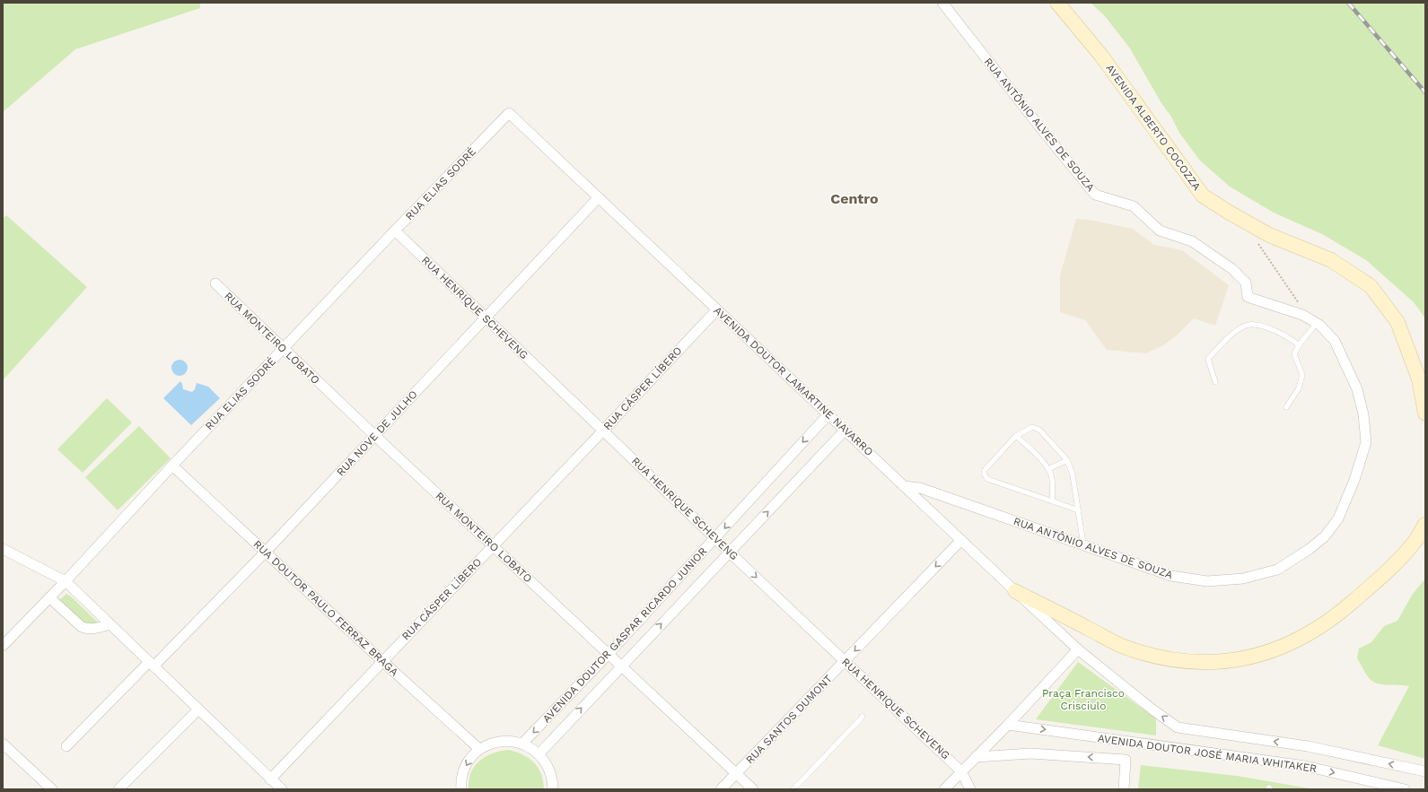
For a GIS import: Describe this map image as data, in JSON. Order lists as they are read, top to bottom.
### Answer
{
  "streets": {
    "street": [
      "RUA ANTÔNIO ALVES DE SOUZA",
      "AVENIDA ALBERTO COCOZZA",
      "RUA ELIAS SODRÉ",
      "RUA HENRIQUE SCHEVENG",
      "RUA MONTEIRO LOBATO",
      "AVENIDA DOUTOR LAMARTINE NAVARRO",
      "RUA CÁSPER LÍBERO",
      "RUA NOVE DE JULHO",
      "RUA DOUTOR PAULO FERRAZ BRAGA",
      "AVENIDA DOUTOR GASPAR RICARDO JUNIOR",
      "RUA SANTOS DUMONT",
      "AVENIDA DOUTOR JOSÉ MARIA WHITAKER"
    ]
  },
  "crossings": [
    ["RUA ANTÔNIO ALVES DE SOUZA", "AVENIDA DOUTOR LAMARTINE NAVARRO"],
    ["RUA ELIAS SODRÉ", "RUA HENRIQUE SCHEVENG"],
    ["RUA ELIAS SODRÉ", "RUA MONTEIRO LOBATO"],
    ["RUA ELIAS SODRÉ", "AVENIDA DOUTOR LAMARTINE NAVARRO"],
    ["RUA ELIAS SODRÉ", "RUA DOUTOR PAULO FERRAZ BRAGA"],
    ["RUA HENRIQUE SCHEVENG", "RUA CÁSPER LÍBERO"],
    ["RUA HENRIQUE SCHEVENG", "RUA NOVE DE JULHO"],
    ["RUA HENRIQUE SCHEVENG", "AVENIDA DOUTOR GASPAR RICARDO JUNIOR"],
    ["RUA HENRIQUE SCHEVENG", "RUA SANTOS DUMONT"],
    ["RUA MONTEIRO LOBATO", "RUA CÁSPER LÍBERO"],
    ["RUA MONTEIRO LOBATO", "RUA NOVE DE JULHO"],
    ["RUA MONTEIRO LOBATO", "AVENIDA DOUTOR GASPAR RICARDO JUNIOR"],
    ["RUA MONTEIRO LOBATO", "RUA SANTOS DUMONT"],
    ["AVENIDA DOUTOR LAMARTINE NAVARRO", "RUA CÁSPER LÍBERO"],
    ["AVENIDA DOUTOR LAMARTINE NAVARRO", "RUA NOVE DE JULHO"],
    ["AVENIDA DOUTOR LAMARTINE NAVARRO", "AVENIDA DOUTOR GASPAR RICARDO JUNIOR"],
    ["AVENIDA DOUTOR LAMARTINE NAVARRO", "RUA SANTOS DUMONT"],
    ["AVENIDA DOUTOR LAMARTINE NAVARRO", "AVENIDA DOUTOR JOSÉ MARIA WHITAKER"],
    ["RUA CÁSPER LÍBERO", "RUA DOUTOR PAULO FERRAZ BRAGA"],
    ["RUA NOVE DE JULHO", "RUA DOUTOR PAULO FERRAZ BRAGA"]
  ],
  "one_way": ["RUA SANTOS DUMONT"],
  "districts": ["Centro"],
  "parks": ["Praça Francisco Crisciulo"]
}
